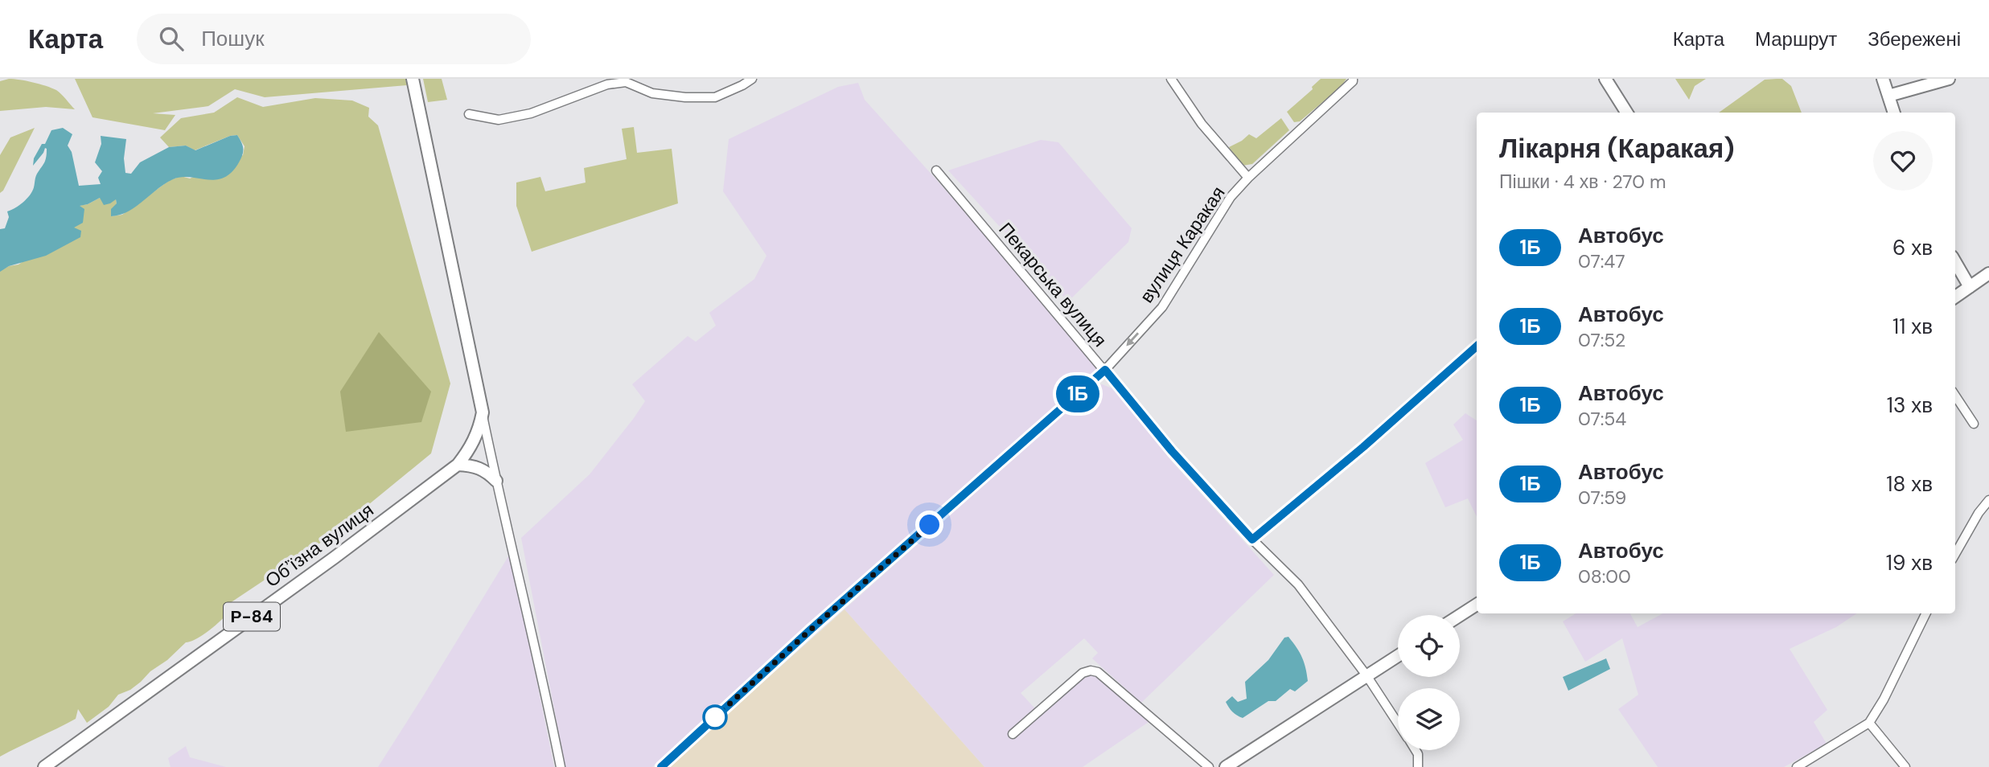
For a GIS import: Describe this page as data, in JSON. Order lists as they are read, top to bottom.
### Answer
{
  "streets": {
    "main road": ["Обʼїзна вулиця", "Р-84"],
    "street": ["вулиця Каракая", "Пекарська вулиця"]
  },
  "crossings": [
    ["вулиця Каракая", "Пекарська вулиця"]
  ],
  "lines": ["bus line 1Б"],
  "page": {
    "header": "Карта",
    "search": "Пошук",
    "nav": ["Карта", "Маршрут", "Збережені"],
    "on_map": "1Б",
    "heading": ["Лікарня (Каракая)", "Пішки · 4 хв · 270 m"],
    "list": [
      {
        "mark": "1Б",
        "name": "Автобус",
        "note": "07:47",
        "value": "6 хв"
      },
      {
        "mark": "1Б",
        "name": "Автобус",
        "note": "07:52",
        "value": "11 хв"
      },
      {
        "mark": "1Б",
        "name": "Автобус",
        "note": "07:54",
        "value": "13 хв"
      },
      {
        "mark": "1Б",
        "name": "Автобус",
        "note": "07:59",
        "value": "18 хв"
      },
      {
        "mark": "1Б",
        "name": "Автобус",
        "note": "08:00",
        "value": "19 хв"
      }
    ]
  }
}
